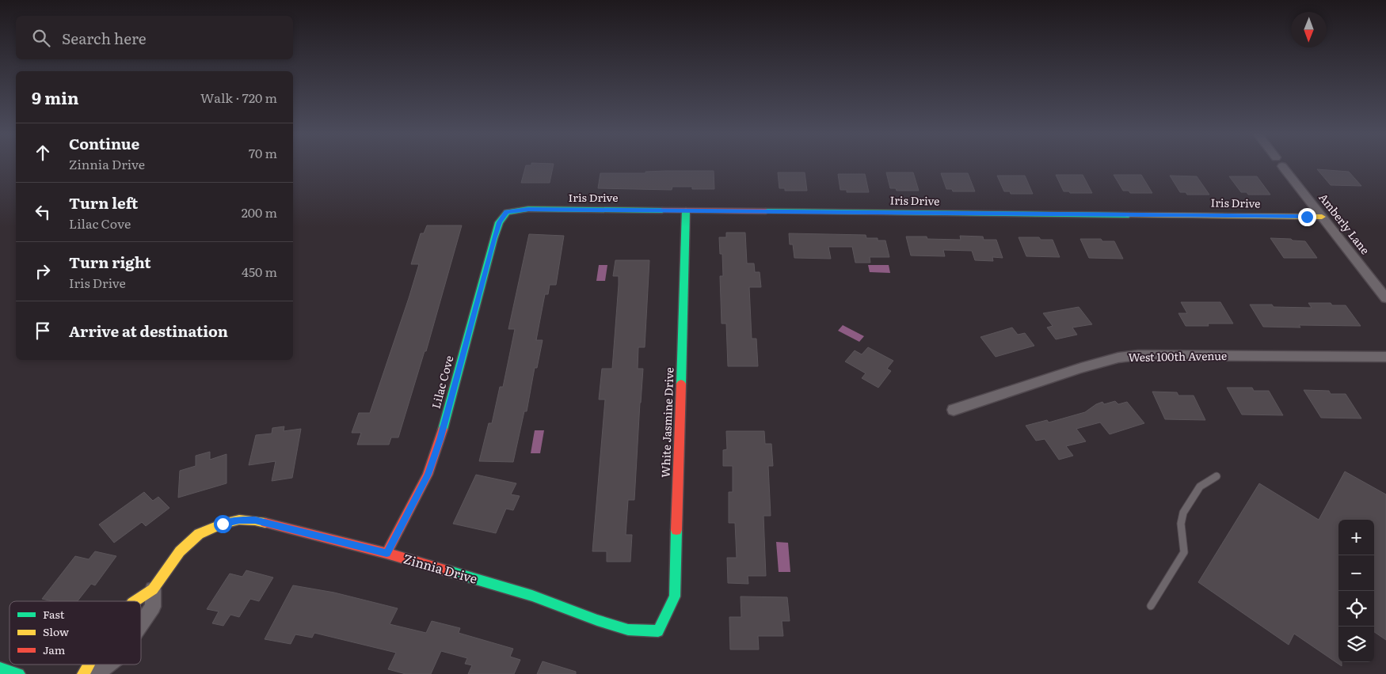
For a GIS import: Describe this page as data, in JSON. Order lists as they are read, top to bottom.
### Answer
{
  "streets": {
    "street": [
      "Iris Drive",
      "Amberly Lane",
      "West 100th Avenue",
      "Lilac Cove",
      "White Jasmine Drive",
      "Zinnia Drive"
    ]
  },
  "crossings": [
    ["Iris Drive", "Amberly Lane"],
    ["Iris Drive", "Lilac Cove"],
    ["Iris Drive", "White Jasmine Drive"],
    ["Lilac Cove", "Zinnia Drive"],
    ["White Jasmine Drive", "Zinnia Drive"]
  ],
  "legend": ["Fast", "Slow", "Jam"],
  "north": "bottom",
  "page": {
    "search": "Search here",
    "heading": ["9 min", "Walk · 720 m"],
    "list": [
      ["Continue", "Zinnia Drive", "70 m"],
      ["Turn left", "Lilac Cove", "200 m"],
      ["Turn right", "Iris Drive", "450 m"],
      "Arrive at destination"
    ],
    "map_buttons": ["+", "−"]
  }
}
